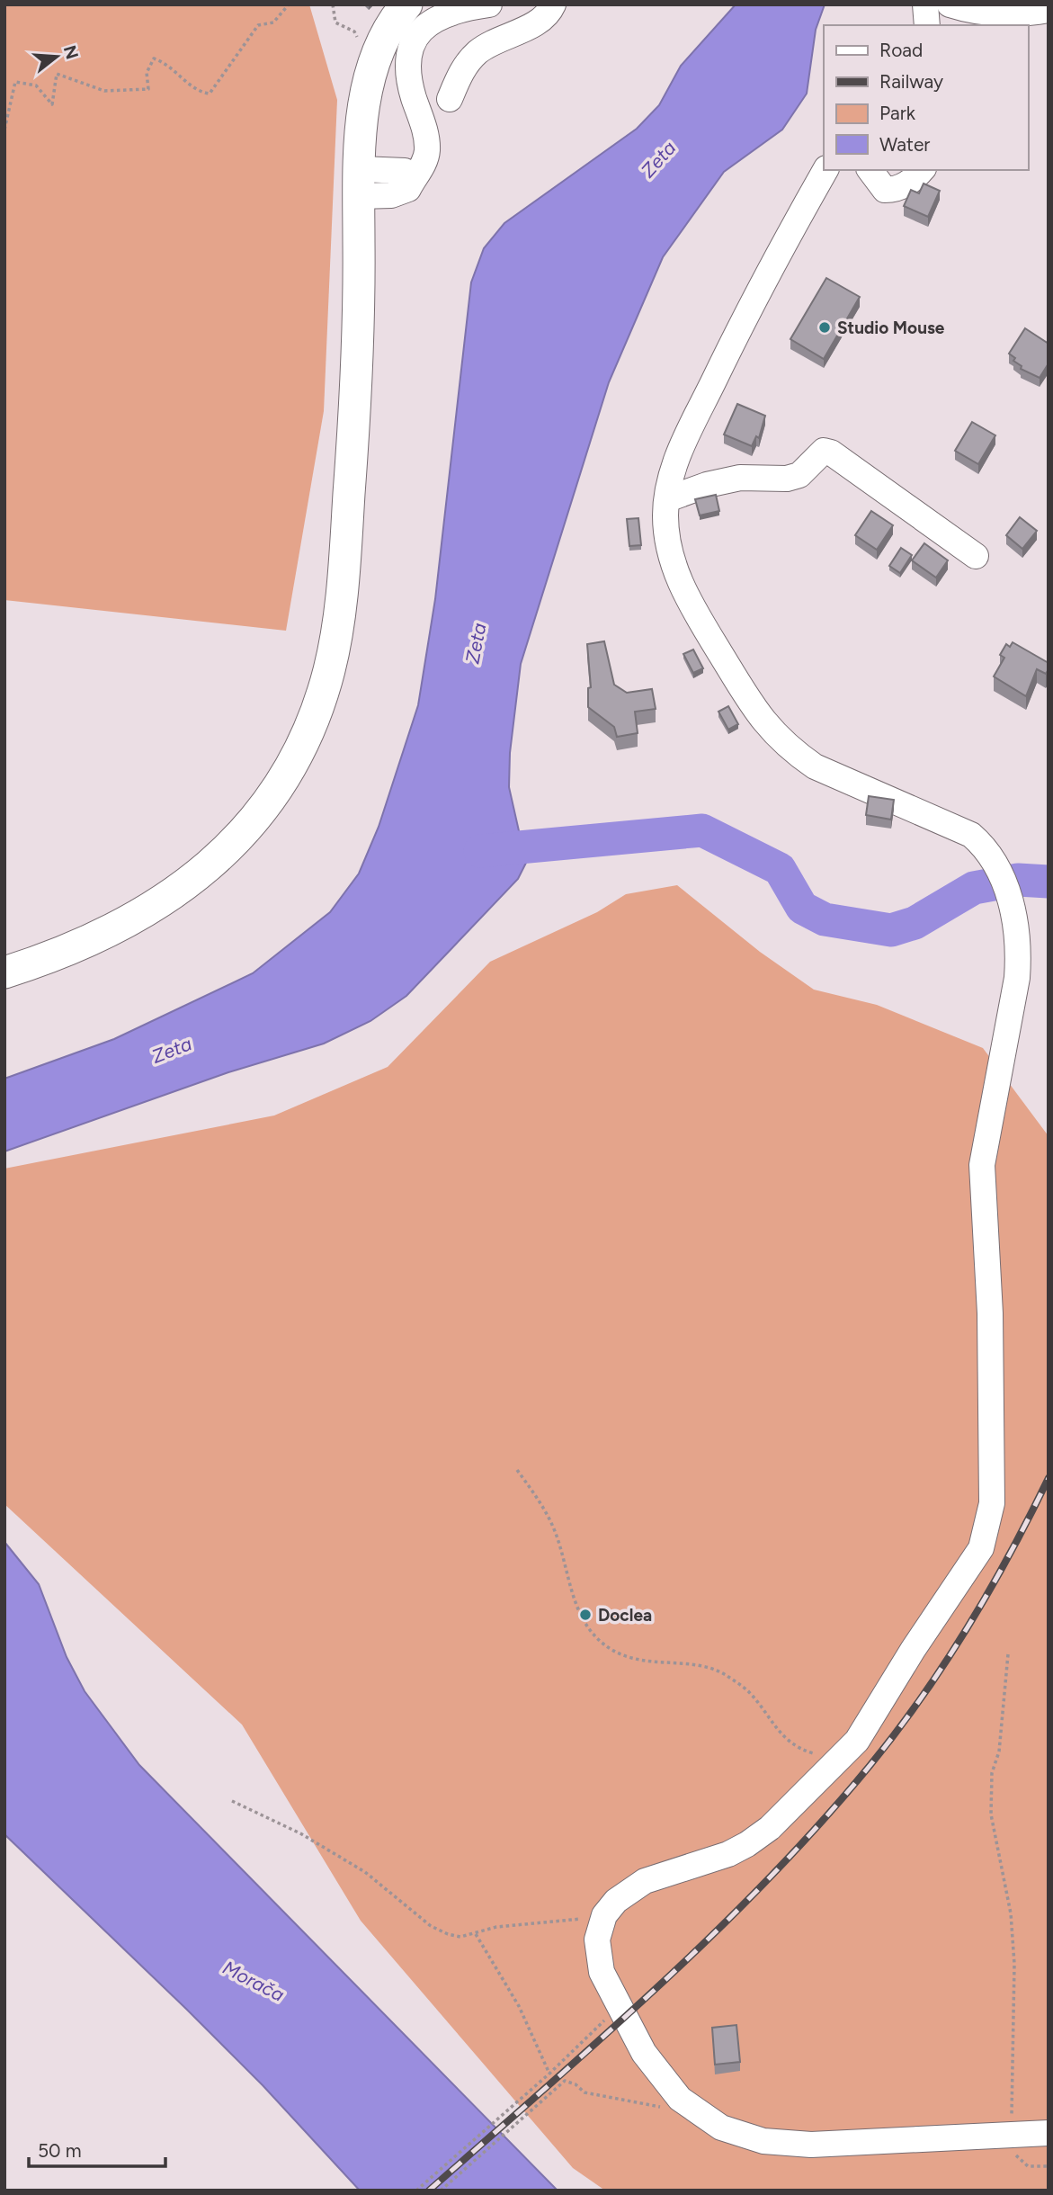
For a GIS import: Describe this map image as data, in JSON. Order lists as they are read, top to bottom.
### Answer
{
  "water": ["Zeta", "Morača"],
  "places": ["Studio Mouse", "Doclea"],
  "legend": [
    "Road",
    "Railway",
    "Park",
    "Water"
  ],
  "scale_bar": "50 m",
  "north": "right"
}
